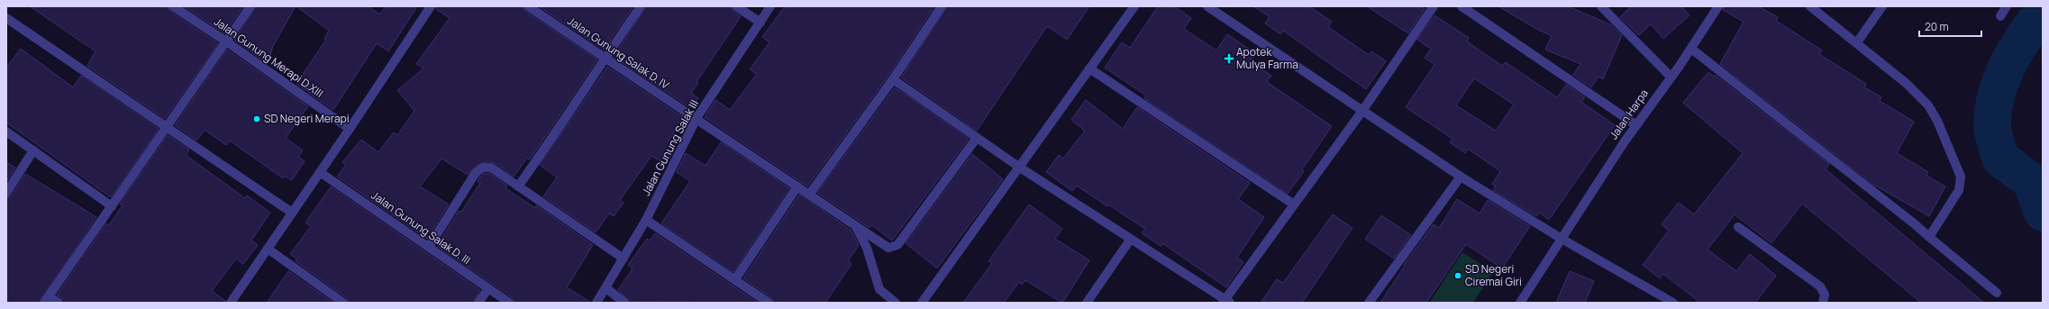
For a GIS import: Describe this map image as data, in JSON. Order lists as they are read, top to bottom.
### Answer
{
  "streets": {
    "street": [
      "Jalan Gunung Salak D. IV",
      "Jalan Gunung Merapi D.XIII",
      "Jalan Harpa",
      "Jalan Gunung Salak III",
      "Jalan Gunung Salak D. III"
    ]
  },
  "crossings": [
    ["Jalan Gunung Salak D. IV", "Jalan Gunung Salak III"]
  ],
  "places": {
    "health": ["Apotek Mulya Farma"],
    "other": ["SD Negeri Merapi", "SD Negeri Ciremai Giri"]
  },
  "scale_bar": "20 m"
}
